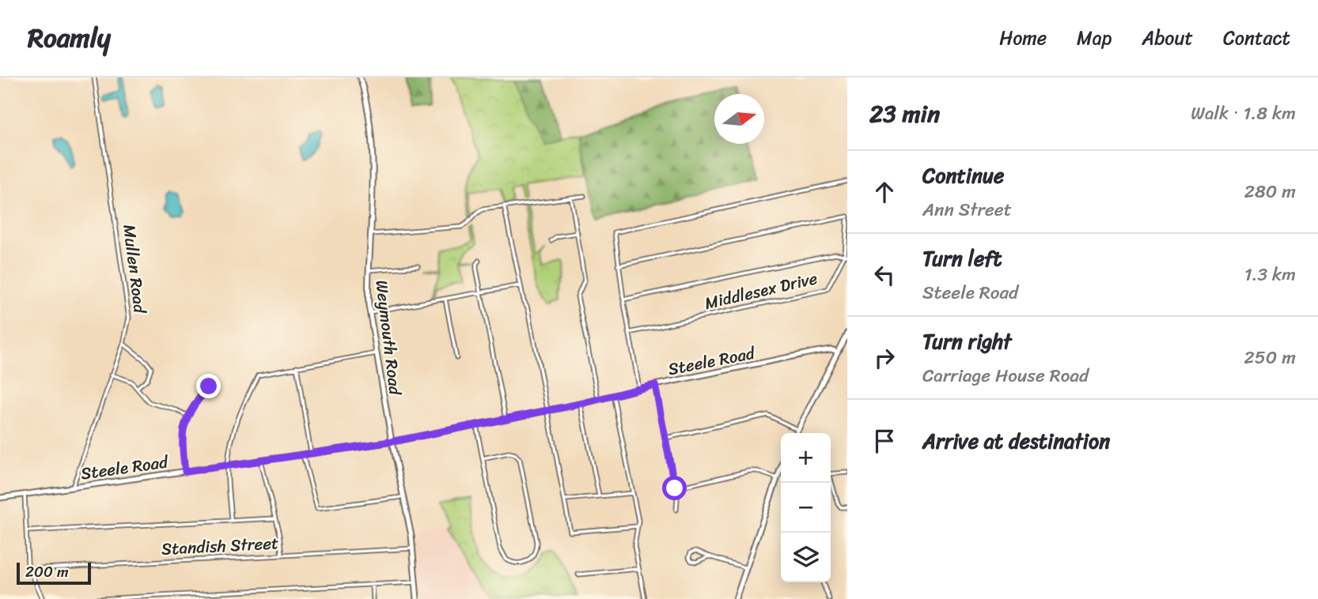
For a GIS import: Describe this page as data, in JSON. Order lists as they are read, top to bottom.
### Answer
{
  "streets": {
    "street": [
      "Mullen Road",
      "Middlesex Drive",
      "Weymouth Road",
      "Steele Road",
      "Standish Street"
    ]
  },
  "crossings": [
    ["Mullen Road", "Steele Road"],
    ["Weymouth Road", "Steele Road"],
    ["Weymouth Road", "Standish Street"]
  ],
  "scale_bar": "200 m",
  "north": "right",
  "page": {
    "header": "Roamly",
    "nav": [
      "Home",
      "Map",
      "About",
      "Contact"
    ],
    "heading": ["23 min", "Walk · 1.8 km"],
    "list": [
      ["Continue", "Ann Street", "280 m"],
      ["Turn left", "Steele Road", "1.3 km"],
      ["Turn right", "Carriage House Road", "250 m"],
      "Arrive at destination"
    ],
    "map_buttons": ["+", "−"],
    "scale": "200 m"
  }
}
